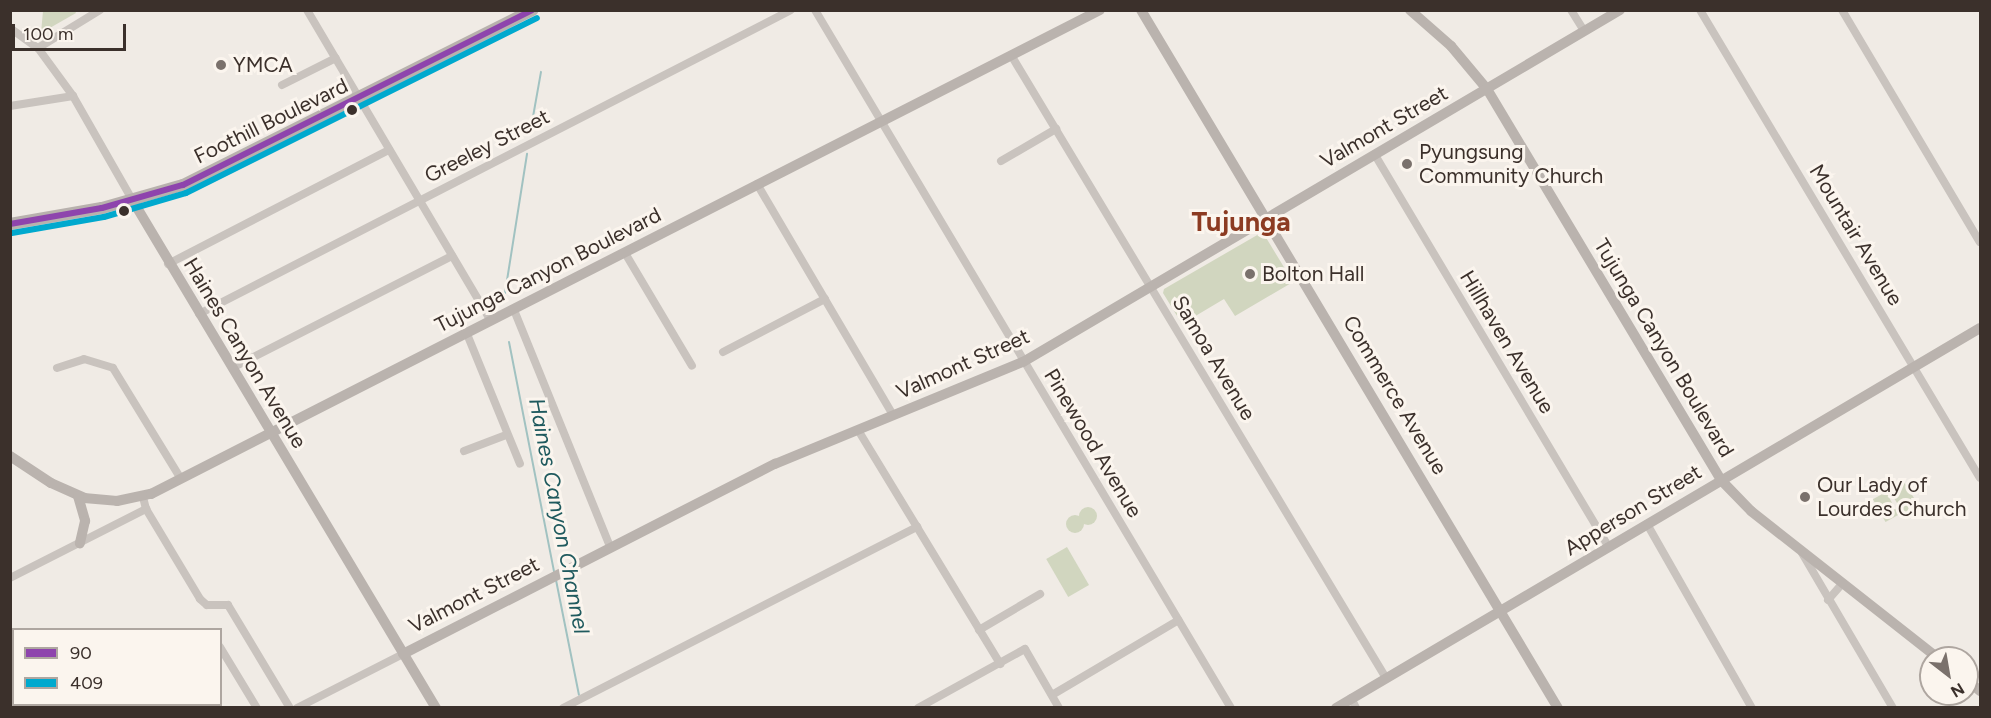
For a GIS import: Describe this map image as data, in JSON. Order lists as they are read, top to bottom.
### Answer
{
  "streets": {
    "main road": ["Foothill Boulevard"],
    "street": [
      "Valmont Street",
      "Greeley Street",
      "Mountair Avenue",
      "Tujunga Canyon Boulevard",
      "Hillhaven Avenue",
      "Haines Canyon Avenue",
      "Samoa Avenue",
      "Commerce Avenue",
      "Pinewood Avenue",
      "Apperson Street"
    ]
  },
  "crossings": [
    ["Foothill Boulevard", "Haines Canyon Avenue"],
    ["Valmont Street", "Tujunga Canyon Boulevard"],
    ["Valmont Street", "Hillhaven Avenue"],
    ["Valmont Street", "Haines Canyon Avenue"],
    ["Valmont Street", "Samoa Avenue"],
    ["Valmont Street", "Commerce Avenue"],
    ["Valmont Street", "Pinewood Avenue"],
    ["Greeley Street", "Haines Canyon Avenue"],
    ["Mountair Avenue", "Apperson Street"],
    ["Tujunga Canyon Boulevard", "Haines Canyon Avenue"],
    ["Tujunga Canyon Boulevard", "Samoa Avenue"],
    ["Tujunga Canyon Boulevard", "Pinewood Avenue"],
    ["Tujunga Canyon Boulevard", "Apperson Street"],
    ["Hillhaven Avenue", "Apperson Street"],
    ["Samoa Avenue", "Apperson Street"],
    ["Commerce Avenue", "Apperson Street"]
  ],
  "districts": ["Tujunga"],
  "water": ["Haines Canyon Channel"],
  "places": [
    "YMCA",
    "Pyungsung Community Church",
    "Bolton Hall",
    "Our Lady of Lourdes Church"
  ],
  "lines": ["transit line 90", "transit line 409"],
  "legend": ["90", "409"],
  "scale_bar": "100 m",
  "north": "bottom right"
}
